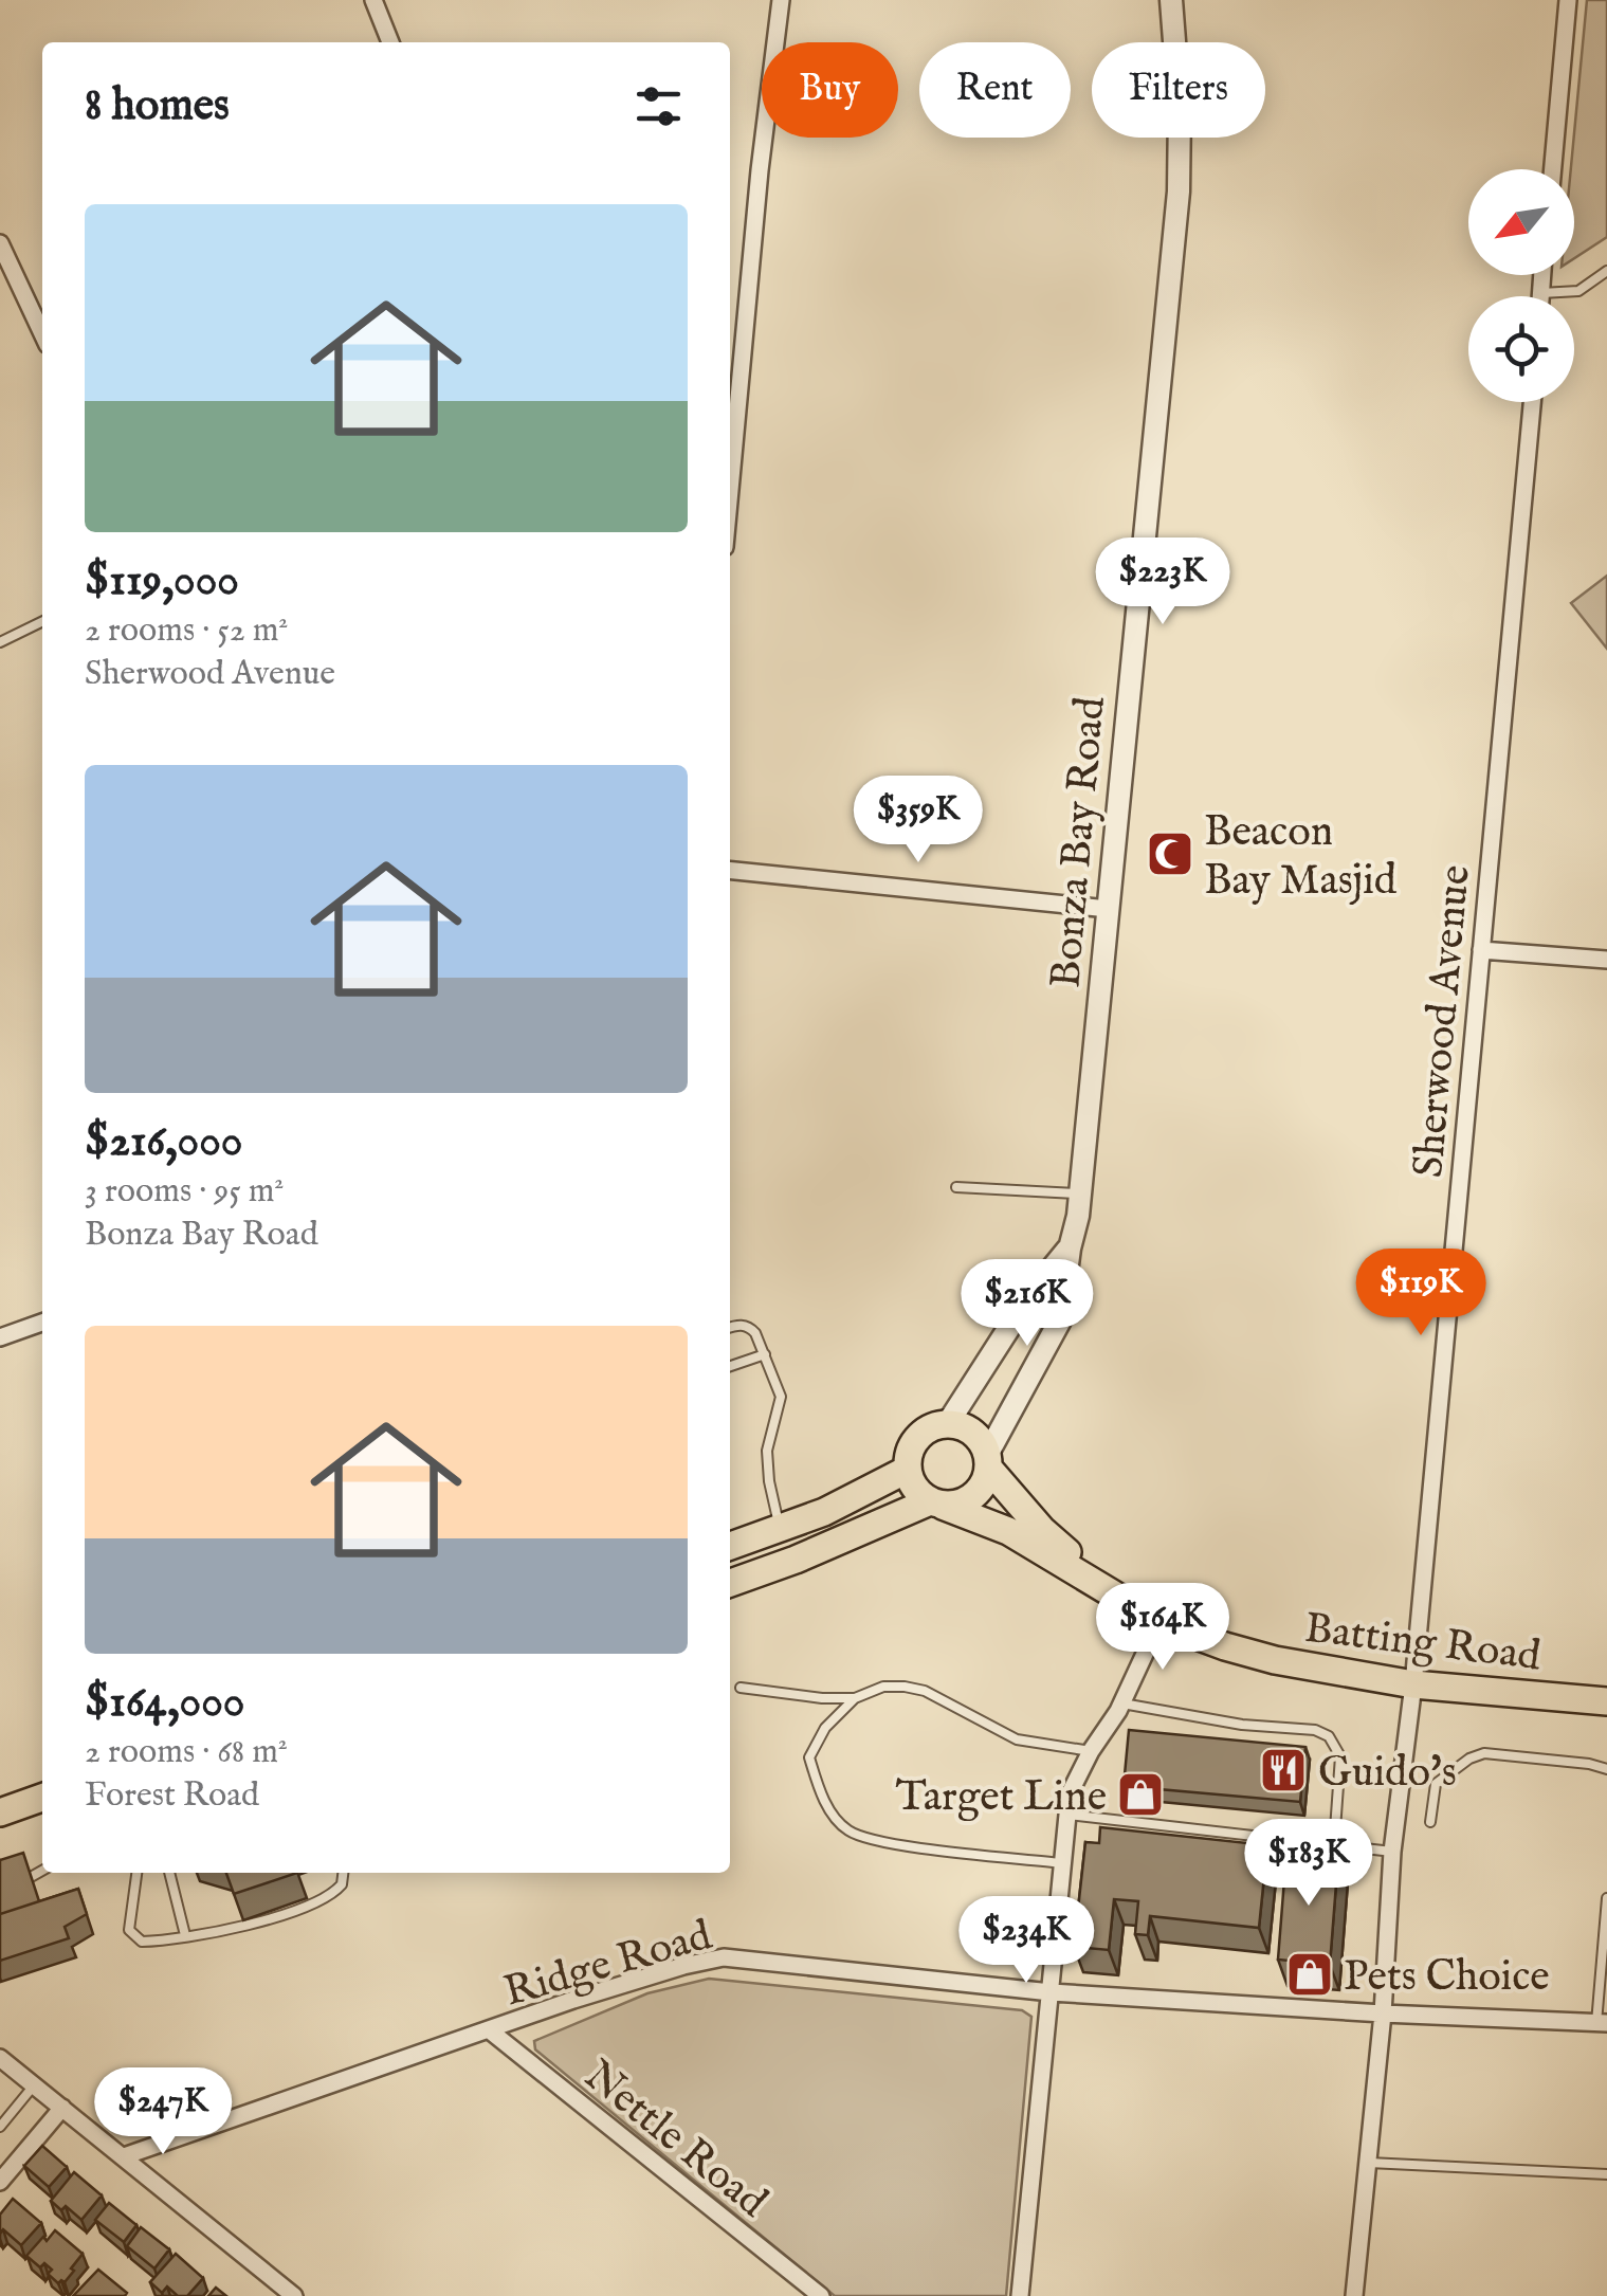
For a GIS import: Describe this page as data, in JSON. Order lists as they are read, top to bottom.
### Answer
{
  "streets": {
    "main road": ["Batting Road"],
    "street": [
      "Bonza Bay Road",
      "Sherwood Avenue",
      "Ridge Road",
      "Nettle Road"
    ]
  },
  "crossings": [
    ["Bonza Bay Road", "Batting Road"],
    ["Sherwood Avenue", "Batting Road"],
    ["Sherwood Avenue", "Ridge Road"],
    ["Ridge Road", "Nettle Road"]
  ],
  "places": {
    "mosque": ["Beacon Bay Masjid"],
    "restaurant": ["Guido's"],
    "shop": ["Target Line", "Pets Choice"]
  },
  "north": "bottom left",
  "page": {
    "chip": ["Buy", "Rent", "Filters"],
    "heading": "8 homes",
    "list": [
      {
        "name": "$119,000",
        "note": "2 rooms · 52 m² · Sherwood Avenue"
      },
      {
        "name": "$216,000",
        "note": "3 rooms · 95 m² · Bonza Bay Road"
      },
      {
        "name": "$164,000",
        "note": "2 rooms · 68 m² · Forest Road"
      }
    ],
    "price": [
      "$223K",
      "$359K",
      "$119K",
      "$216K",
      "$164K",
      "$183K",
      "$234K",
      "$247K"
    ]
  }
}
